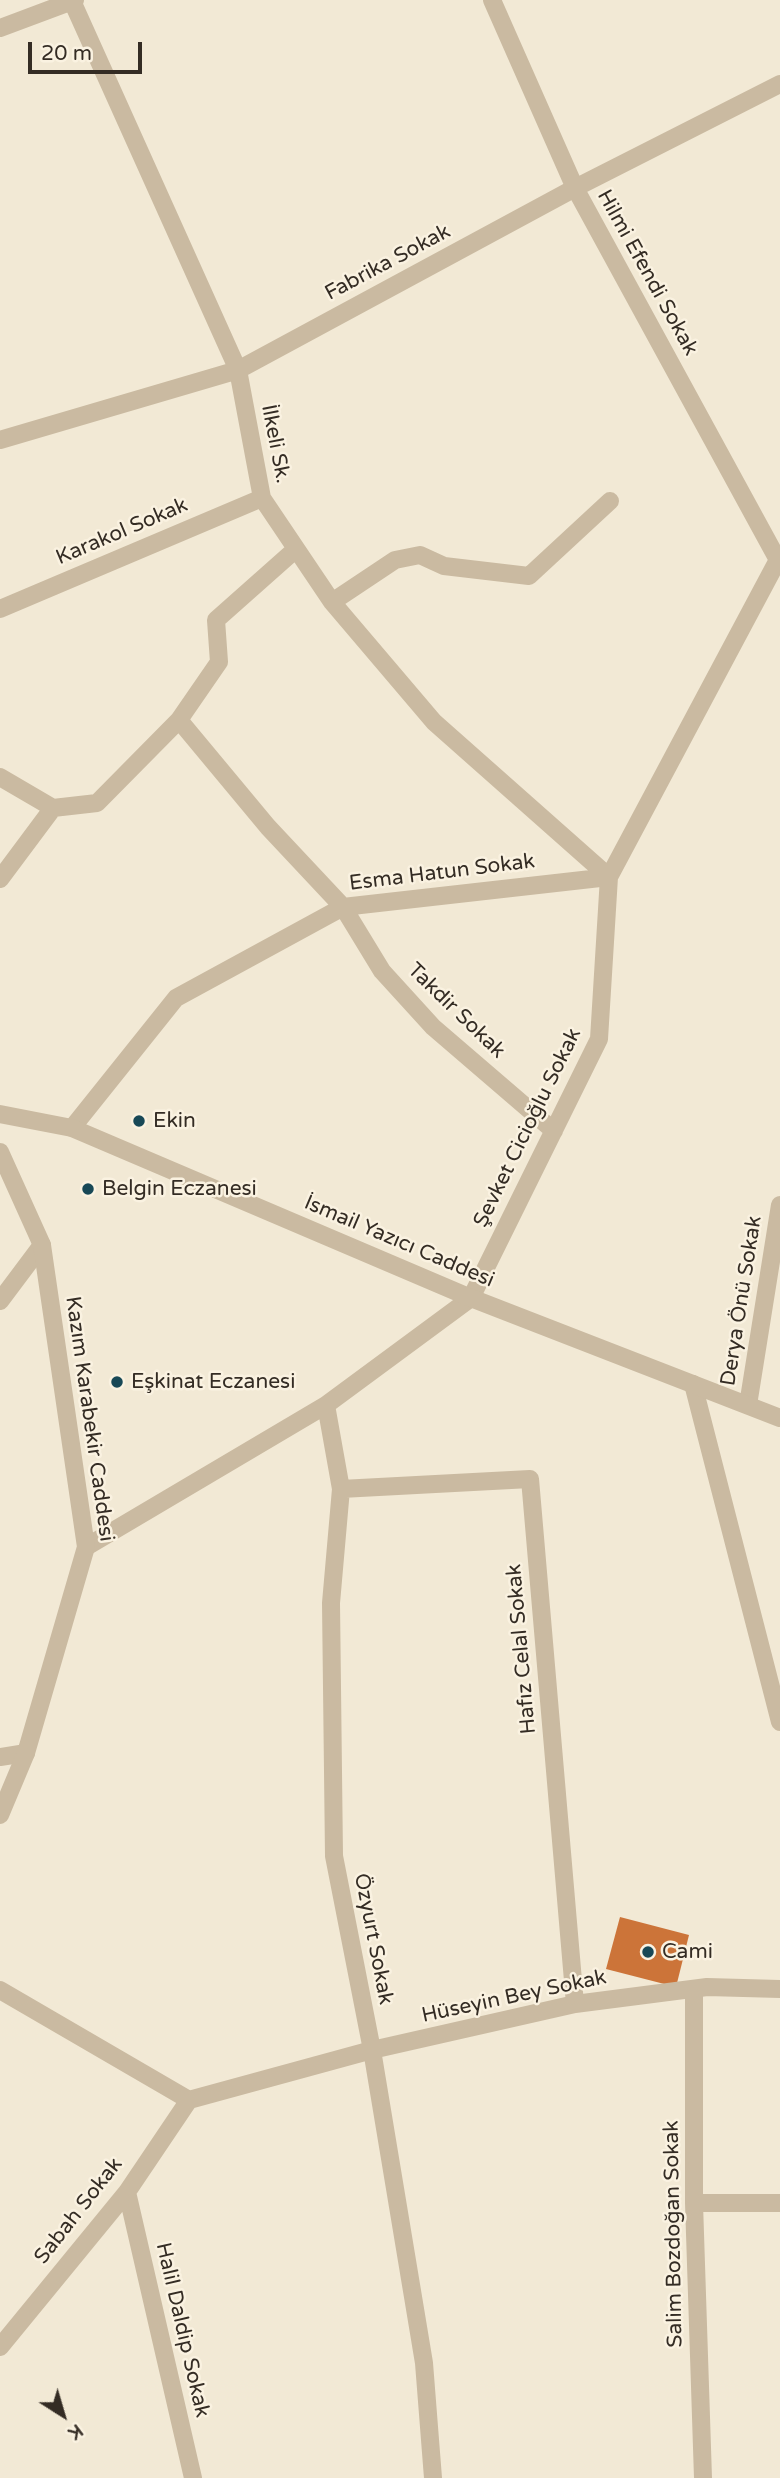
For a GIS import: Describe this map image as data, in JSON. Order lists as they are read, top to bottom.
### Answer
{
  "streets": {
    "street": [
      "Fabrika Sokak",
      "Hilmi Efendi Sokak",
      "İlkeli Sk.",
      "Karakol Sokak",
      "Esma Hatun Sokak",
      "Takdir Sokak",
      "Şevket Cicioğlu Sokak",
      "İsmail Yazıcı Caddesi",
      "Derya Önü Sokak",
      "Kazım Karabekir Caddesi",
      "Hafız Celal Sokak",
      "Özyurt Sokak",
      "Hüseyin Bey Sokak",
      "Sabah Sokak",
      "Salim Bozdoğan Sokak",
      "Halil Daldip Sokak"
    ]
  },
  "crossings": [
    ["Fabrika Sokak", "Hilmi Efendi Sokak"],
    ["Fabrika Sokak", "İlkeli Sk."],
    ["Hilmi Efendi Sokak", "Şevket Cicioğlu Sokak"],
    ["İlkeli Sk.", "Karakol Sokak"],
    ["İlkeli Sk.", "Esma Hatun Sokak"],
    ["İlkeli Sk.", "Şevket Cicioğlu Sokak"],
    ["Esma Hatun Sokak", "Takdir Sokak"],
    ["Esma Hatun Sokak", "Şevket Cicioğlu Sokak"],
    ["Esma Hatun Sokak", "İsmail Yazıcı Caddesi"],
    ["Takdir Sokak", "Şevket Cicioğlu Sokak"],
    ["Şevket Cicioğlu Sokak", "İsmail Yazıcı Caddesi"],
    ["Şevket Cicioğlu Sokak", "Kazım Karabekir Caddesi"],
    ["Şevket Cicioğlu Sokak", "Özyurt Sokak"],
    ["İsmail Yazıcı Caddesi", "Derya Önü Sokak"],
    ["Hafız Celal Sokak", "Özyurt Sokak"],
    ["Hafız Celal Sokak", "Hüseyin Bey Sokak"],
    ["Özyurt Sokak", "Hüseyin Bey Sokak"],
    ["Hüseyin Bey Sokak", "Sabah Sokak"],
    ["Hüseyin Bey Sokak", "Salim Bozdoğan Sokak"],
    ["Sabah Sokak", "Halil Daldip Sokak"]
  ],
  "places": [
    "Ekin",
    "Belgin Eczanesi",
    "Eşkinat Eczanesi",
    "Cami"
  ],
  "scale_bar": "20 m",
  "north": "bottom right"
}
